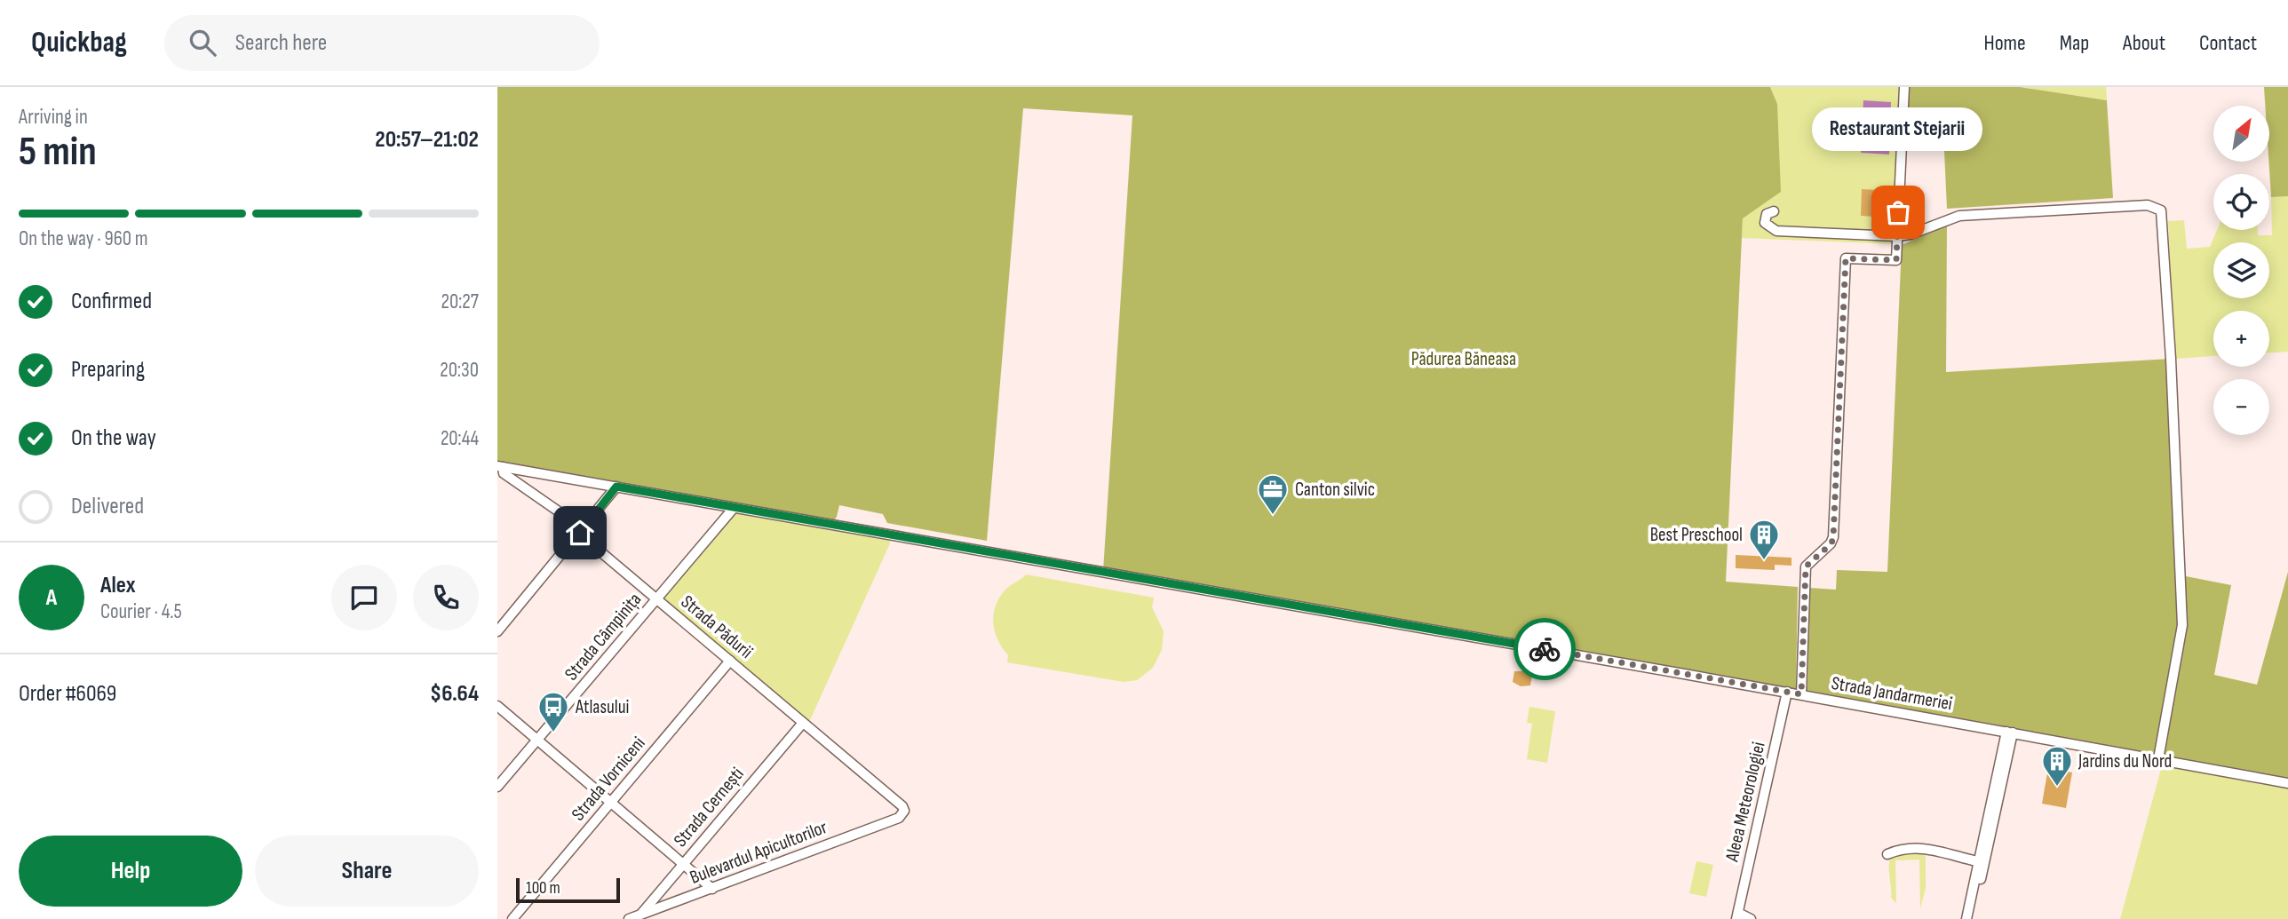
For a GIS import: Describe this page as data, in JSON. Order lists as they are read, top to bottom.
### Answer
{
  "streets": {
    "street": [
      "Strada Pădurii",
      "Strada Câmpinița",
      "Strada Jandarmeriei",
      "Strada Vorniceni",
      "Aleea Meteorologiei",
      "Strada Cernești",
      "Bulevardul Apicultorilor"
    ]
  },
  "crossings": [
    ["Strada Pădurii", "Strada Câmpinița"],
    ["Strada Pădurii", "Strada Jandarmeriei"],
    ["Strada Pădurii", "Strada Vorniceni"],
    ["Strada Pădurii", "Strada Cernești"],
    ["Strada Pădurii", "Bulevardul Apicultorilor"],
    ["Strada Câmpinița", "Strada Jandarmeriei"],
    ["Strada Jandarmeriei", "Aleea Meteorologiei"],
    ["Strada Cernești", "Bulevardul Apicultorilor"]
  ],
  "parks": ["Pădurea Băneasa"],
  "places": {
    "other": ["Restaurant Stejarii"],
    "office": ["Canton silvic"],
    "building": ["Best Preschool", "Jardins du Nord"],
    "bus stop": ["Atlasului"]
  },
  "scale_bar": "100 m",
  "north": "top right",
  "page": {
    "header": "Quickbag",
    "search": "Search here",
    "nav": [
      "Home",
      "Map",
      "About",
      "Contact"
    ],
    "heading": ["5 min", "Arriving in", "20:57–21:02"],
    "panel": [
      "Alex",
      "Courier · 4.5",
      "Order #6069",
      "$6.64"
    ],
    "map_buttons": ["+", "−"],
    "bubble": "Restaurant Stejarii",
    "bar": "On the way · 960 m",
    "list": [
      ["Confirmed", "20:27"],
      ["Preparing", "20:30"],
      ["On the way", "20:44"],
      "Delivered"
    ],
    "round": "A",
    "buttons": ["Help", "Share"],
    "scale": "100 m"
  }
}
